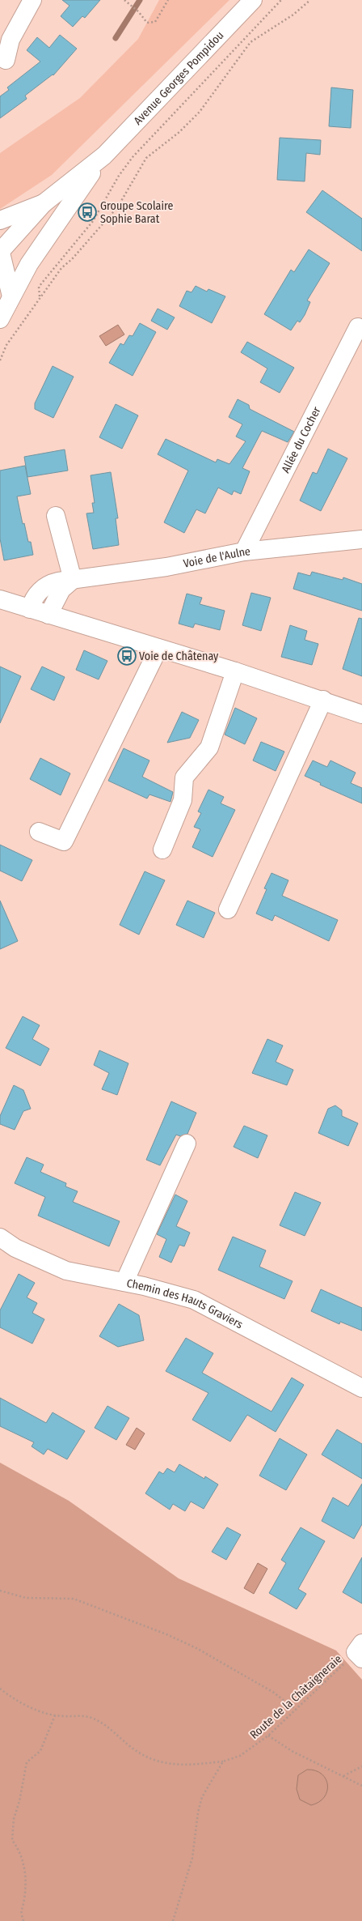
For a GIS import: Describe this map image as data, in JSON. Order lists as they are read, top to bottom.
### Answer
{
  "streets": {
    "street": [
      "Avenue Georges Pompidou",
      "Allée du Cocher",
      "Voie de l'Aulne",
      "Chemin des Hauts Graviers"
    ],
    "path": ["Route de la Châtaigneraie"]
  },
  "crossings": [
    ["Allée du Cocher", "Voie de l'Aulne"]
  ],
  "places": {
    "bus stop": ["Groupe Scolaire Sophie Barat", "Voie de Châtenay"]
  }
}
